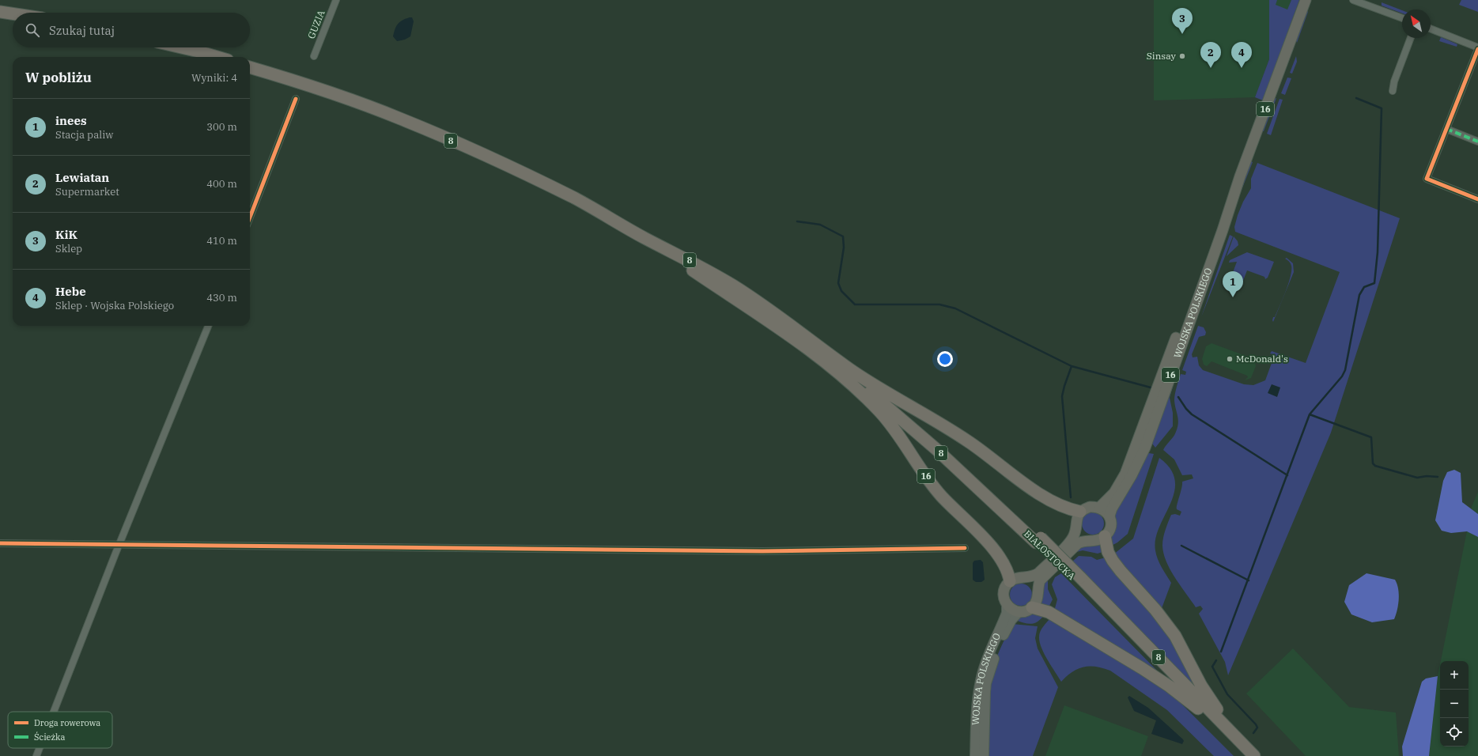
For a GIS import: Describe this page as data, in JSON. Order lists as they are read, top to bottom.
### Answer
{
  "streets": {
    "highway": ["16", "8", "BIAŁOSTOCKA"],
    "main road": ["WOJSKA POLSKIEGO"],
    "street": ["GUZIA"]
  },
  "crossings": [
    ["16", "8"],
    ["16", "WOJSKA POLSKIEGO"],
    ["16", "BIAŁOSTOCKA"],
    ["8", "BIAŁOSTOCKA"]
  ],
  "places": ["Sinsay", "McDonald's"],
  "legend": ["Droga rowerowa", "Ścieżka"],
  "north": "top left",
  "page": {
    "pins": [
      "3",
      "2",
      "4",
      "1"
    ],
    "search": "Szukaj tutaj",
    "heading": ["W pobliżu", "Wyniki: 4"],
    "list": [
      {
        "mark": "1",
        "name": "inees",
        "note": "Stacja paliw",
        "value": "300 m"
      },
      {
        "mark": "2",
        "name": "Lewiatan",
        "note": "Supermarket",
        "value": "400 m"
      },
      {
        "mark": "3",
        "name": "KiK",
        "note": "Sklep",
        "value": "410 m"
      },
      {
        "mark": "4",
        "name": "Hebe",
        "note": "Sklep · Wojska Polskiego",
        "value": "430 m"
      }
    ],
    "map_buttons": ["+", "−"]
  }
}
